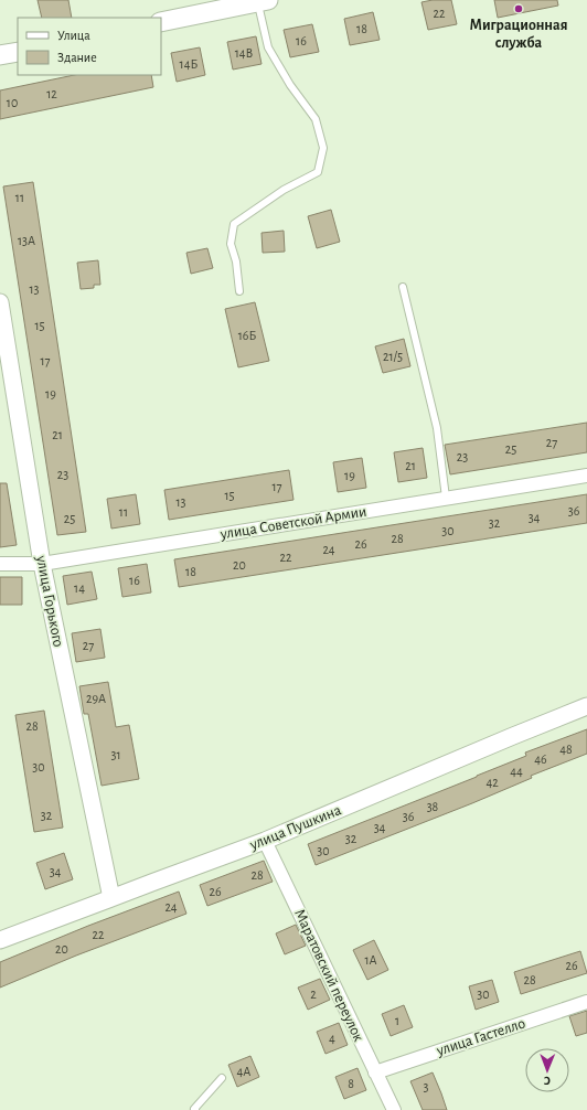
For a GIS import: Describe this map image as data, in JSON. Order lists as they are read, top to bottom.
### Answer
{
  "streets": {
    "street": [
      "улица Советской Армии",
      "улица Горького",
      "улица Пушкина",
      "Маратовский переулок",
      "улица Гастелло"
    ]
  },
  "crossings": [
    ["улица Советской Армии", "улица Горького"],
    ["улица Горького", "улица Пушкина"],
    ["улица Пушкина", "Маратовский переулок"],
    ["Маратовский переулок", "улица Гастелло"]
  ],
  "places": ["Миграционная служба"],
  "house_numbers": [
    "22",
    "18",
    "16",
    "14В",
    "14Б",
    "12",
    "10",
    "11",
    "13А",
    "13",
    "15",
    "16Б",
    "21/5",
    "17",
    "19",
    "21",
    "27",
    "25",
    "23",
    "21",
    "23",
    "19",
    "17",
    "15",
    "13",
    "36",
    "11",
    "34",
    "25",
    "32",
    "30",
    "28",
    "26",
    "24",
    "22",
    "20",
    "18",
    "16",
    "14",
    "27",
    "29А",
    "28",
    "48",
    "31",
    "46",
    "30",
    "44",
    "42",
    "38",
    "32",
    "36",
    "34",
    "32",
    "30",
    "34",
    "28",
    "26",
    "24",
    "22",
    "20",
    "1А",
    "26",
    "28",
    "2",
    "30",
    "1",
    "4",
    "4А",
    "8",
    "3"
  ],
  "legend": ["Улица", "Здание"],
  "north": "bottom"
}
